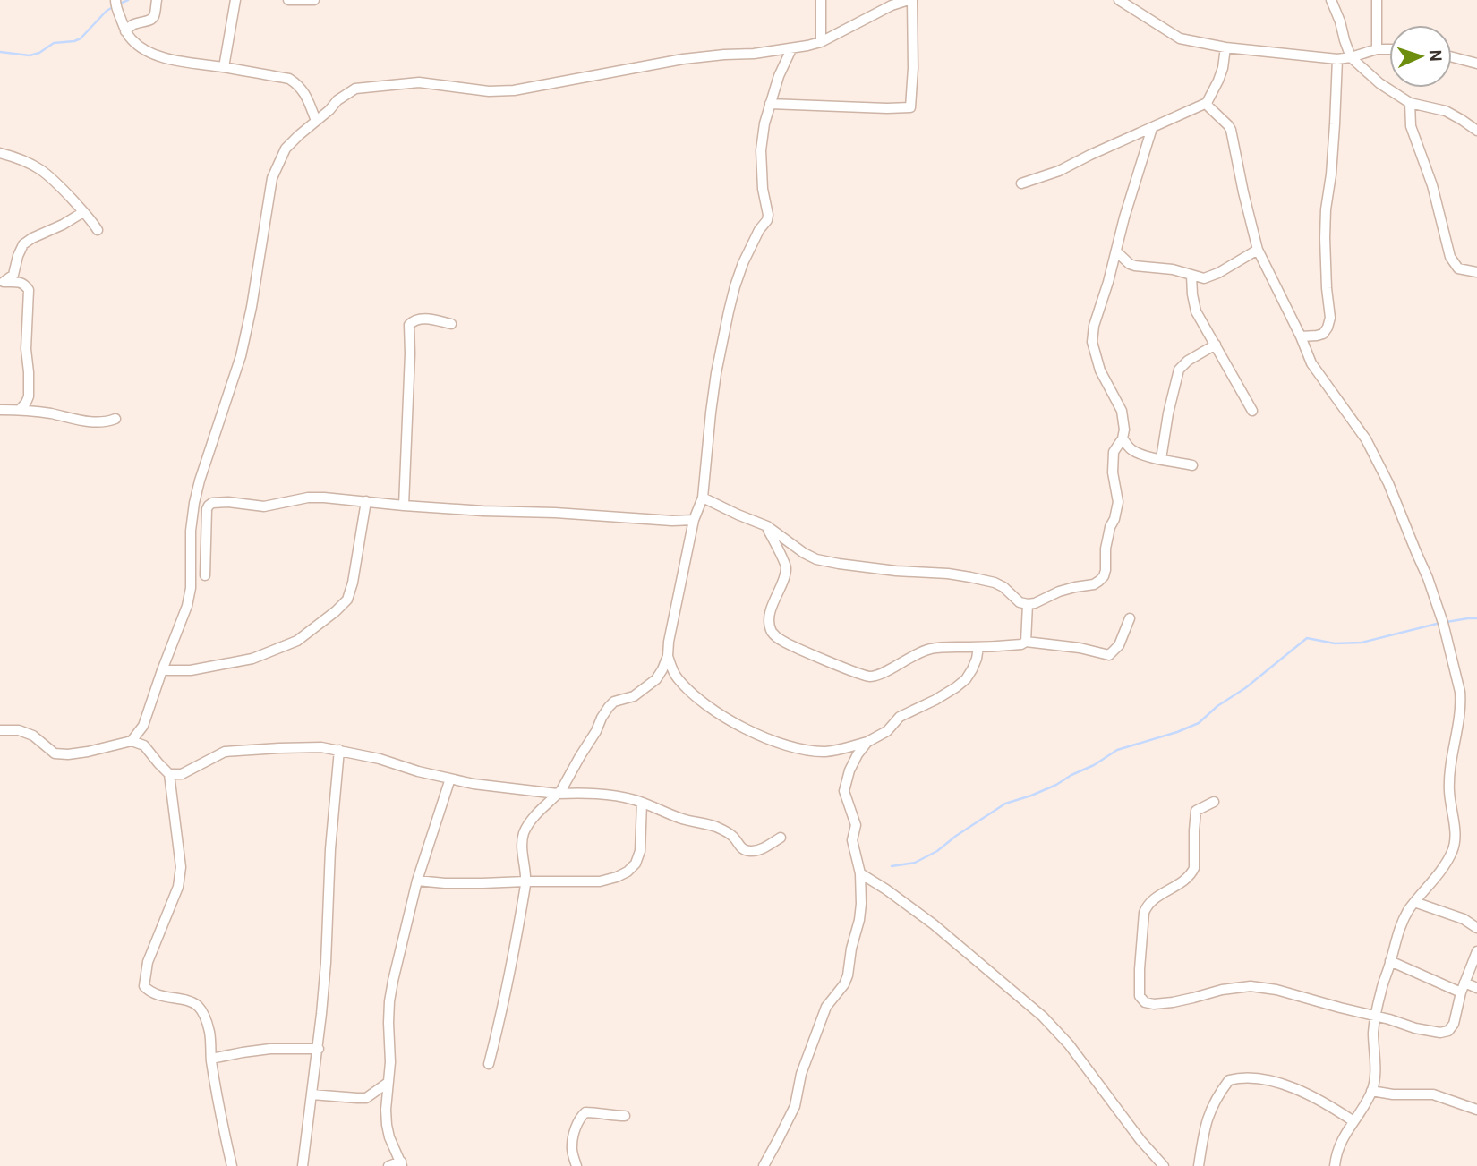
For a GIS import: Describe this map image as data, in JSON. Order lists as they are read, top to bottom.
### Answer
{
  "north": "right"
}
